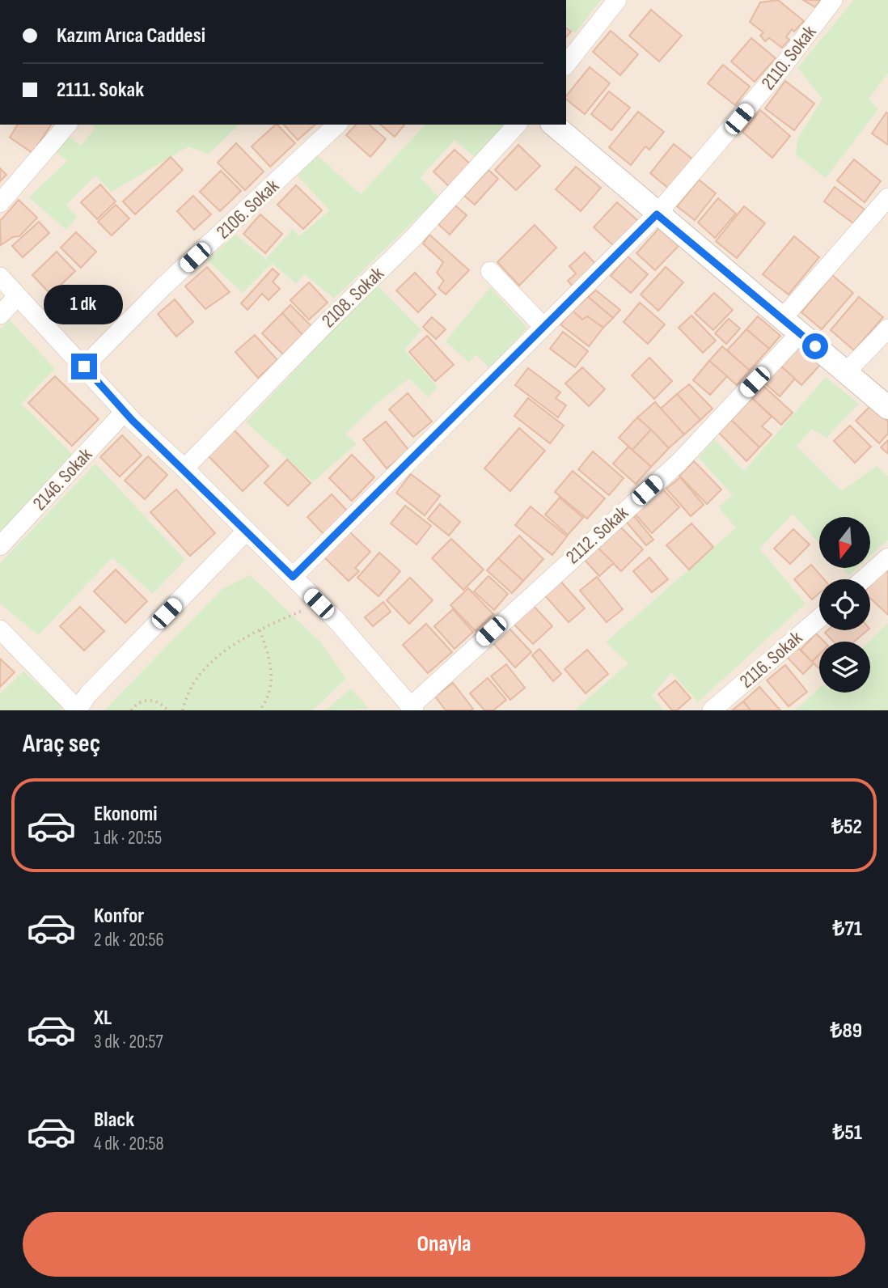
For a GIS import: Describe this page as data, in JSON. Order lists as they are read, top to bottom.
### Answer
{
  "streets": {
    "street": [
      "2110. Sokak",
      "2106. Sokak",
      "2108. Sokak",
      "2146. Sokak",
      "2112. Sokak",
      "2116. Sokak"
    ]
  },
  "north": "bottom",
  "page": {
    "banner": ["Kazım Arıca Caddesi", "2111. Sokak"],
    "bubble": "1 dk",
    "heading": "Araç seç",
    "list": [
      {
        "name": "Ekonomi",
        "note": "1 dk · 20:55",
        "value": "₺52"
      },
      {
        "name": "Konfor",
        "note": "2 dk · 20:56",
        "value": "₺71"
      },
      {
        "name": "XL",
        "note": "3 dk · 20:57",
        "value": "₺89"
      },
      {
        "name": "Black",
        "note": "4 dk · 20:58",
        "value": "₺51"
      }
    ],
    "buttons": "Onayla"
  }
}
